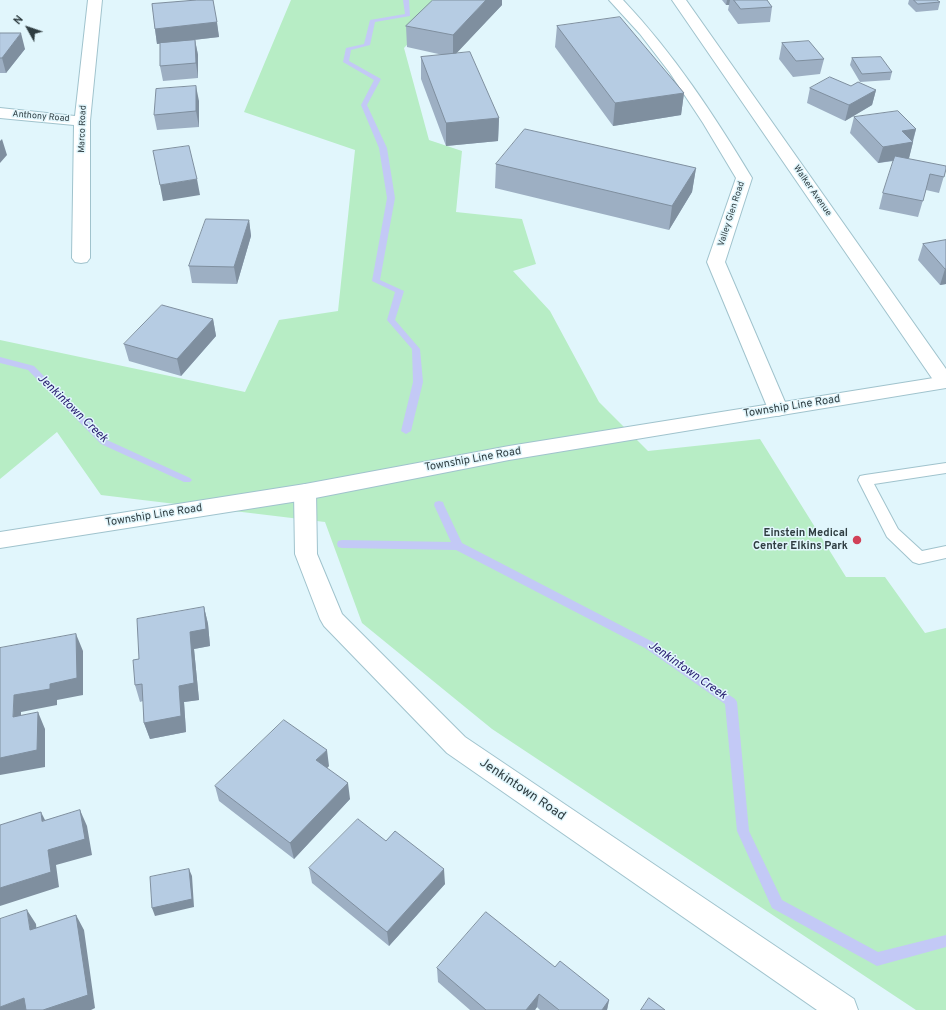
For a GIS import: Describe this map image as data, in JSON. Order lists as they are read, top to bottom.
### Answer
{
  "streets": {
    "street": [
      "Anthony Road",
      "Marco Road",
      "Walker Avenue",
      "Valley Glen Road",
      "Township Line Road",
      "Jenkintown Road"
    ]
  },
  "crossings": [
    ["Anthony Road", "Marco Road"],
    ["Walker Avenue", "Township Line Road"],
    ["Valley Glen Road", "Township Line Road"],
    ["Township Line Road", "Jenkintown Road"]
  ],
  "water": ["Jenkintown Creek"],
  "places": ["Einstein Medical Center Elkins Park"],
  "north": "top left"
}
